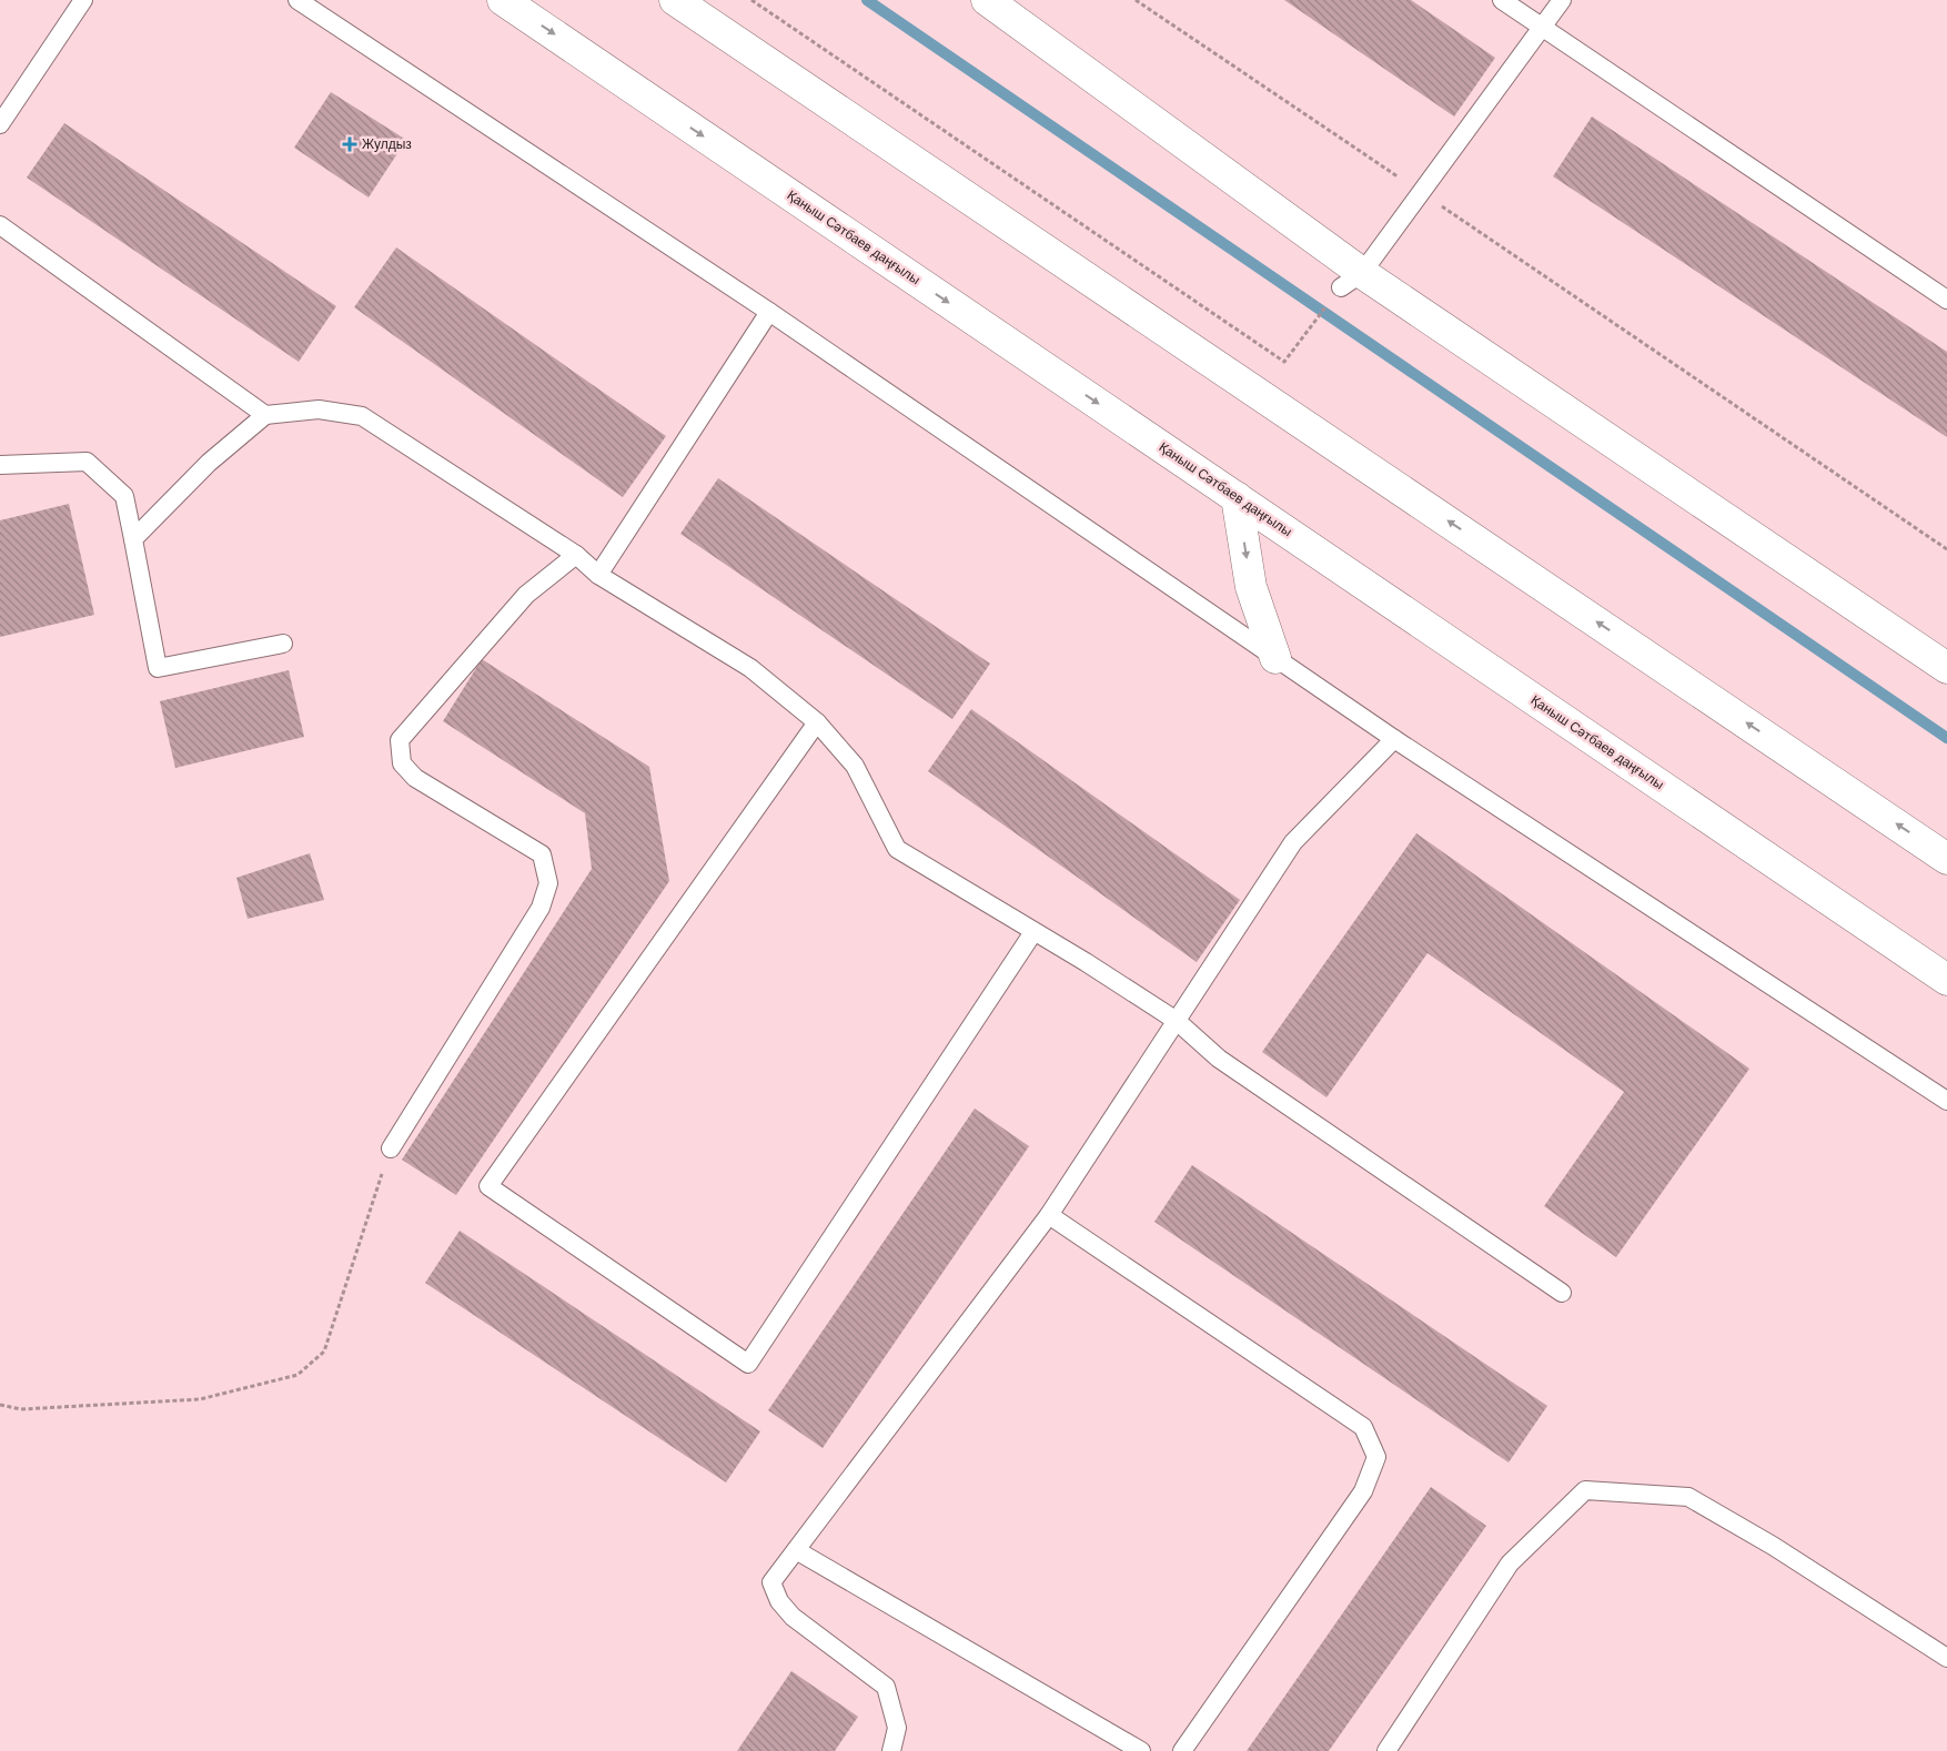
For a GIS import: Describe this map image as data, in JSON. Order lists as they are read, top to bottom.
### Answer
{
  "streets": {
    "main road": ["Қаныш Сәтбаев даңғылы"]
  },
  "places": {
    "health": ["Жулдыз"]
  }
}
